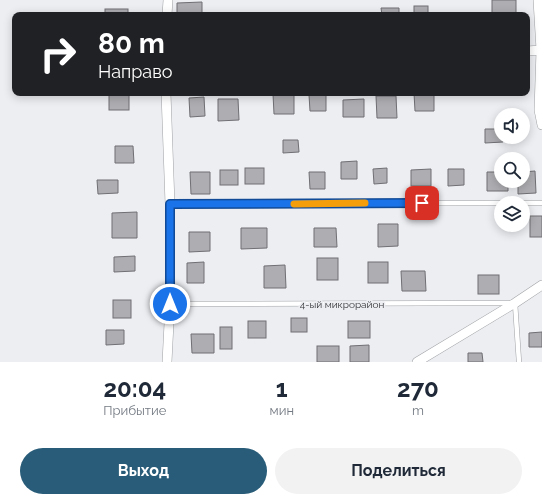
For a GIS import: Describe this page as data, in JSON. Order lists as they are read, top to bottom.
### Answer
{
  "streets": {
    "lane": ["4-ый микрорайон"]
  },
  "page": {
    "turn": ["80 m", "Направо"],
    "eta": [
      "20:04",
      "Прибытие",
      "1",
      "мин",
      "270",
      "m"
    ],
    "buttons": ["Выход", "Поделиться"]
  }
}
